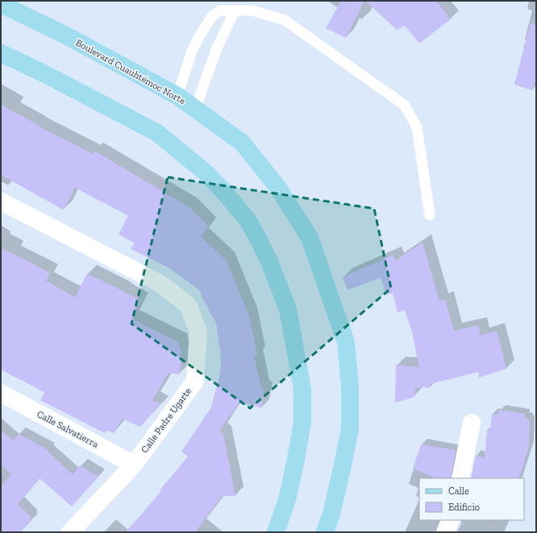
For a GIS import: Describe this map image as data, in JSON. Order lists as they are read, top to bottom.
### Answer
{
  "streets": {
    "main road": ["Boulevard Cuauhtémoc Norte"],
    "street": ["Calle Padre Ugarte", "Calle Salvatierra"]
  },
  "crossings": [
    ["Calle Padre Ugarte", "Calle Salvatierra"]
  ],
  "legend": ["Calle", "Edificio"]
}
